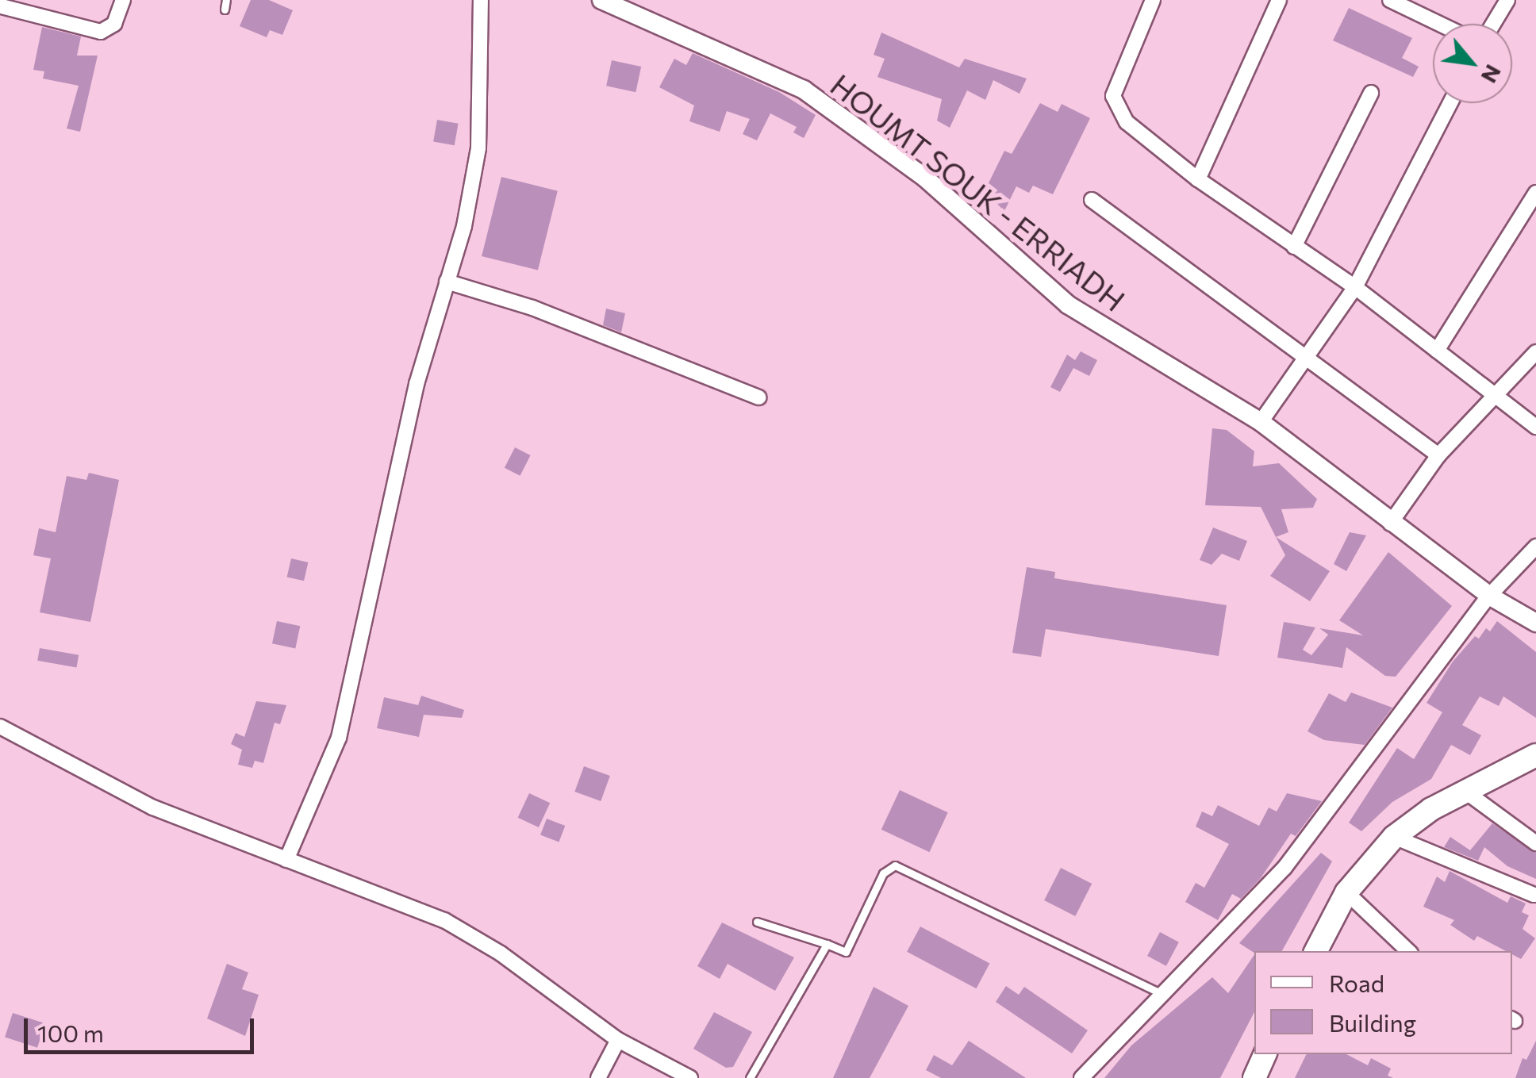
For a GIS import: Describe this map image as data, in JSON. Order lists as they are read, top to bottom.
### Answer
{
  "streets": {
    "street": ["HOUMT SOUK - ERRIADH"]
  },
  "legend": ["Road", "Building"],
  "scale_bar": "100 m",
  "north": "bottom right"
}
